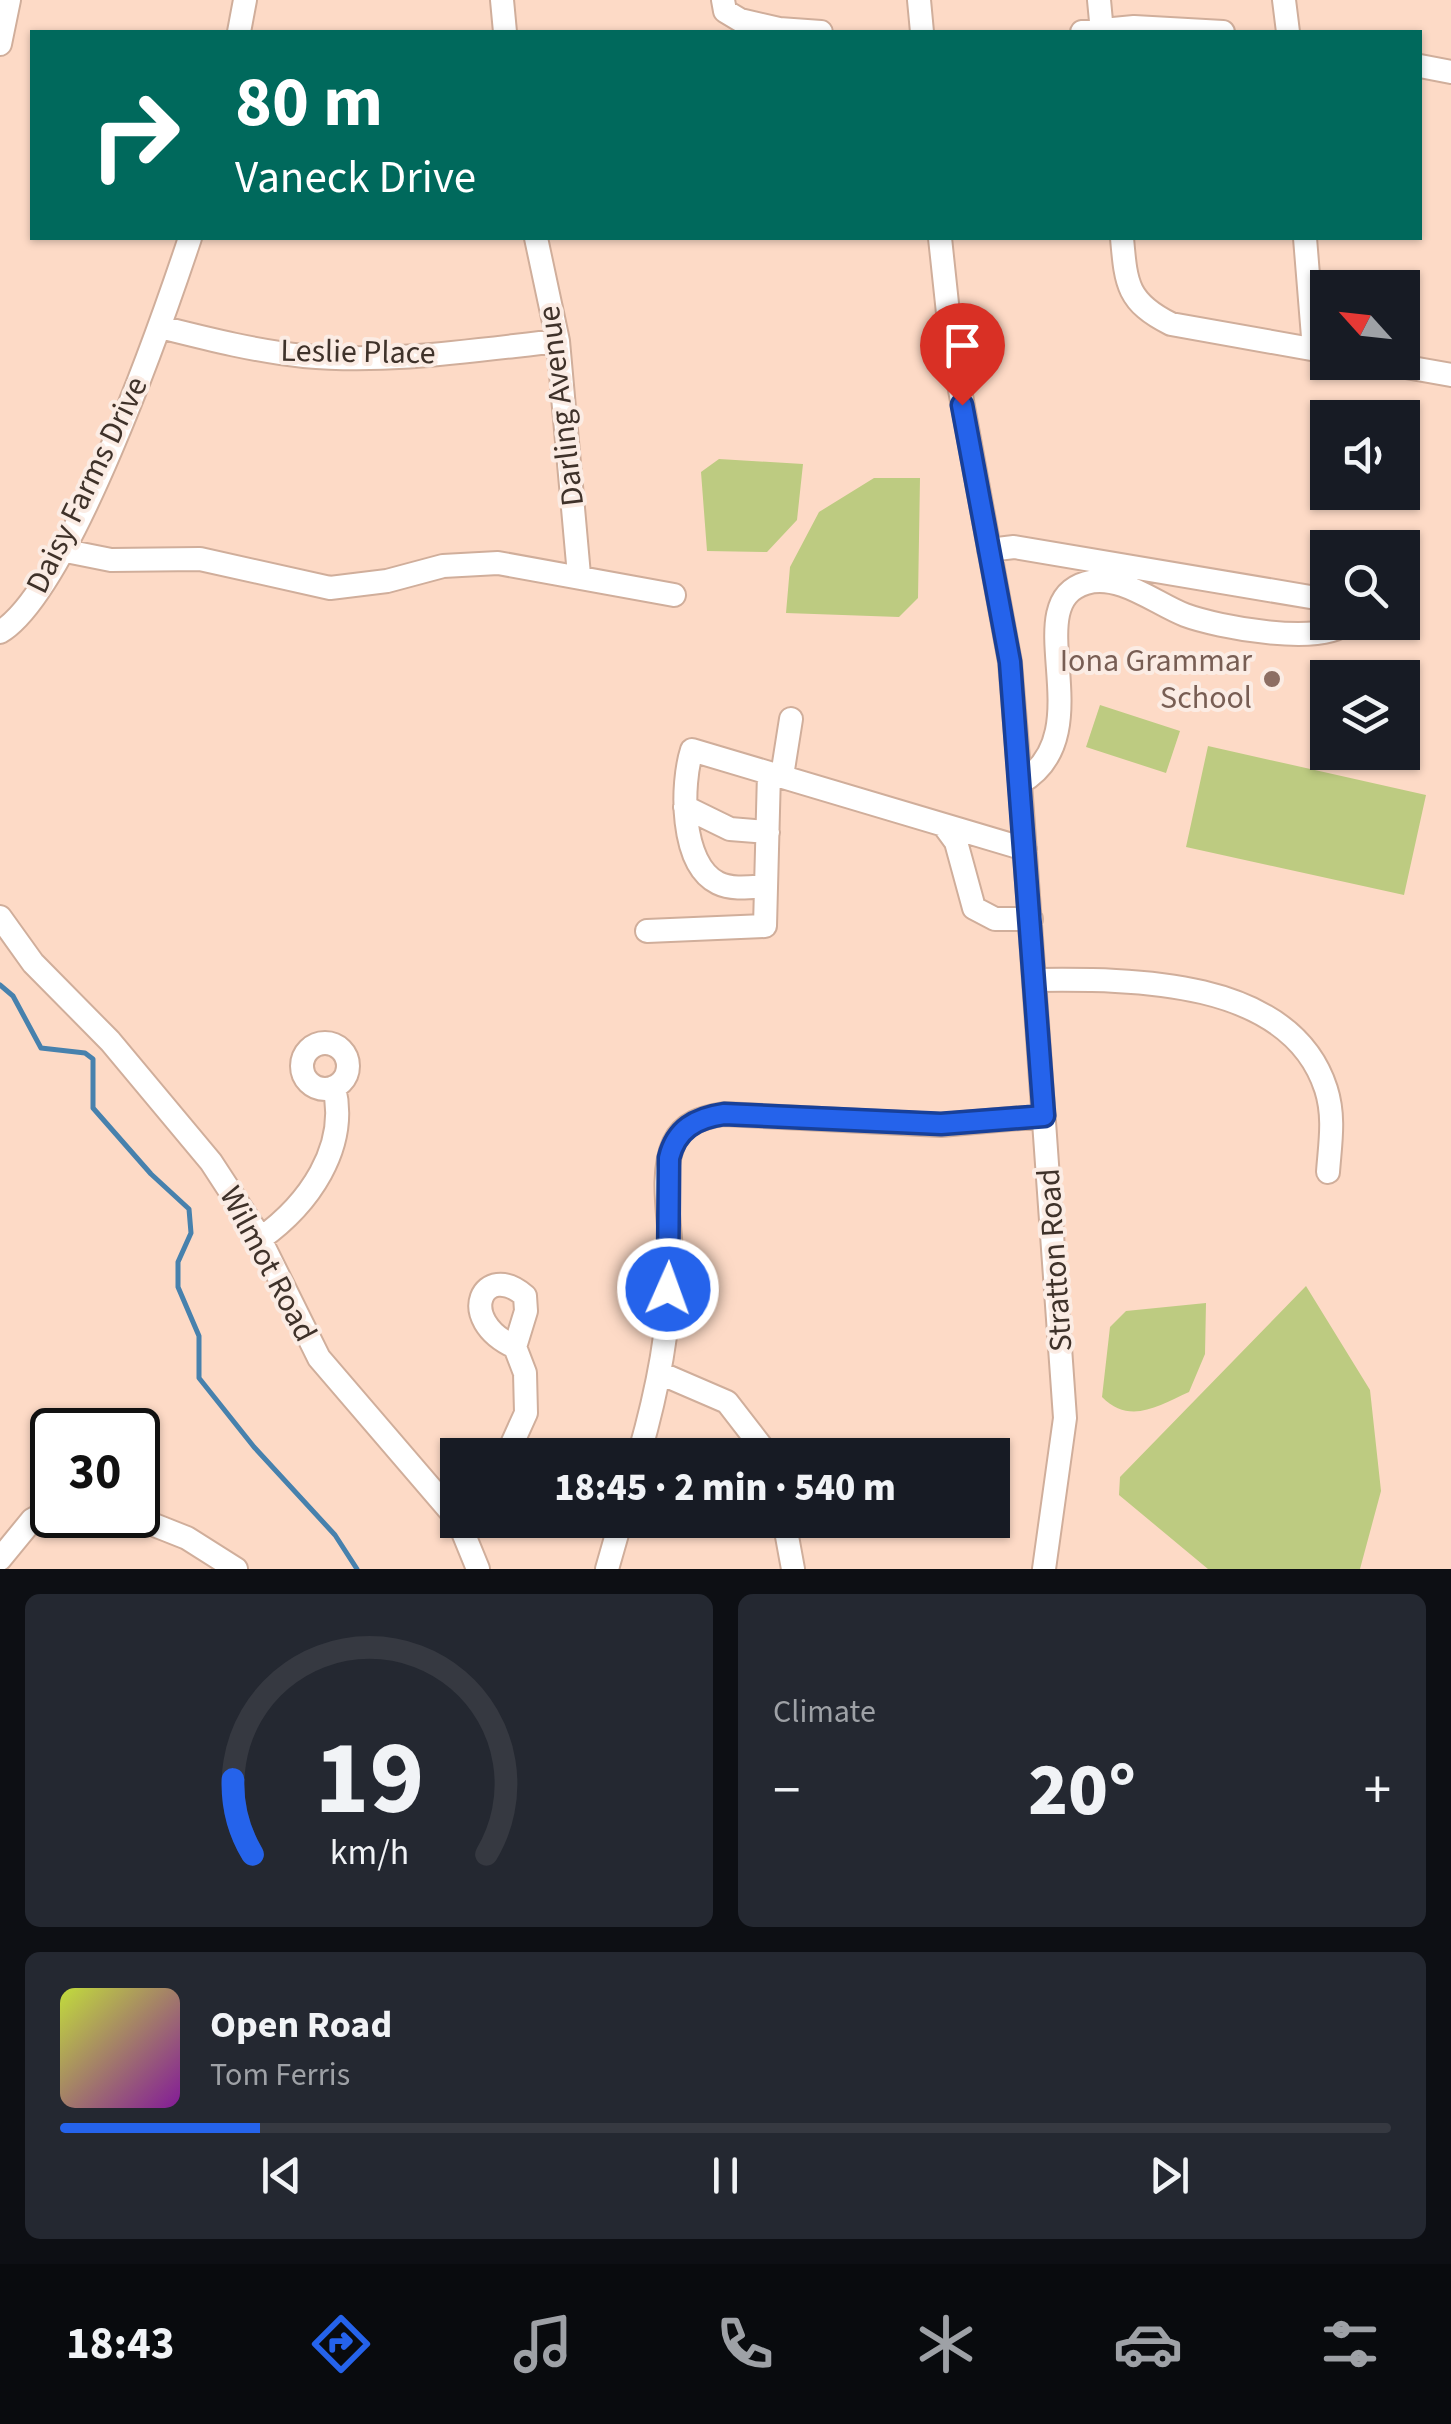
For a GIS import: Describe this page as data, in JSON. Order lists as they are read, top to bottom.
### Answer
{
  "streets": {
    "street": [
      "Leslie Place",
      "Darling Avenue",
      "Daisy Farms Drive",
      "Stratton Road",
      "Wilmot Road"
    ]
  },
  "crossings": [
    ["Leslie Place", "Darling Avenue"],
    ["Leslie Place", "Daisy Farms Drive"]
  ],
  "places": ["Iona Grammar School"],
  "north": "top left",
  "page": {
    "turn": ["80 m", "Vaneck Drive"],
    "limit": "30",
    "trip": "18:45 · 2 min · 540 m",
    "tile": "Climate",
    "heat": ["−", "20°", "+"],
    "song": ["Open Road", "Tom Ferris"],
    "tabs": "18:43",
    "gauge": ["19", "km/h"]
  }
}
